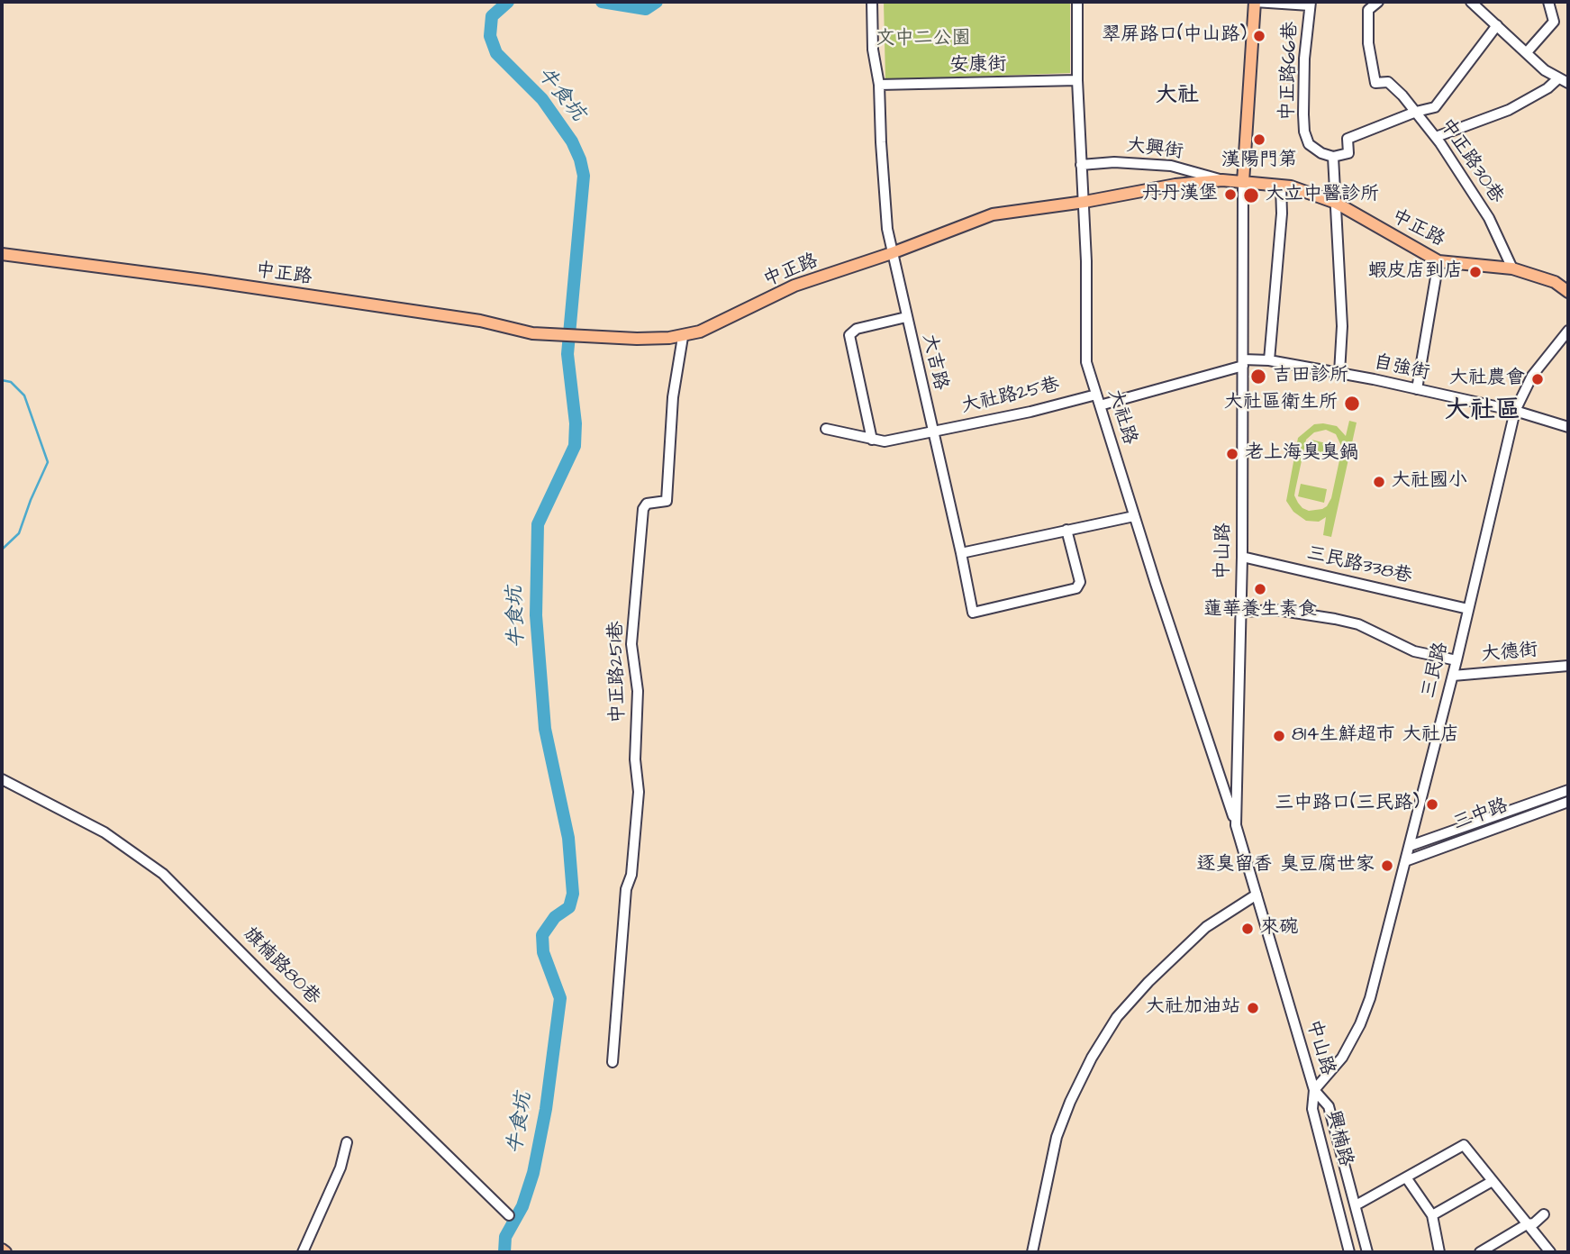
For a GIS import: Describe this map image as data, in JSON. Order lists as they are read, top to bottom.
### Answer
{
  "streets": {
    "main road": ["中正路", "中山路"],
    "street": [
      "安康街",
      "中正路66巷",
      "大興街",
      "中正路30巷",
      "大吉路",
      "自強街",
      "大社路25巷",
      "大社路",
      "三民路338巷",
      "大德街",
      "三民路",
      "中正路251巷",
      "三中路",
      "旗楠路80巷",
      "興楠路"
    ]
  },
  "crossings": [
    ["安康街", "大吉路"],
    ["安康街", "大社路"],
    ["大興街", "中正路"],
    ["大興街", "大社路"],
    ["中正路30巷", "中正路"],
    ["中正路", "大吉路"],
    ["中正路", "大社路"],
    ["中正路", "中山路"],
    ["中正路", "中正路251巷"],
    ["大吉路", "大社路25巷"],
    ["自強街", "大社路"],
    ["自強街", "中山路"],
    ["自強街", "三民路"],
    ["大社路25巷", "大社路"],
    ["大社路", "中山路"],
    ["中山路", "三民路338巷"],
    ["中山路", "三民路"],
    ["中山路", "興楠路"],
    ["三民路338巷", "三民路"],
    ["大德街", "三民路"],
    ["三民路", "三中路"],
    ["三民路", "興楠路"]
  ],
  "districts": ["大社", "大社區"],
  "water": ["牛食坑"],
  "parks": ["文中二公園"],
  "places": [
    "翠屏路口(中山路)",
    "漢陽門第",
    "丹丹漢堡",
    "大立中醫診所",
    "蝦皮店到店",
    "吉田診所",
    "大社農會",
    "大社區衛生所",
    "老上海臭臭鍋",
    "大社國小",
    "蓮華養生素食",
    "814生鮮超市 大社店",
    "三中路口(三民路)",
    "逐臭留香 臭豆腐世家",
    "來碗",
    "大社加油站"
  ]
}
